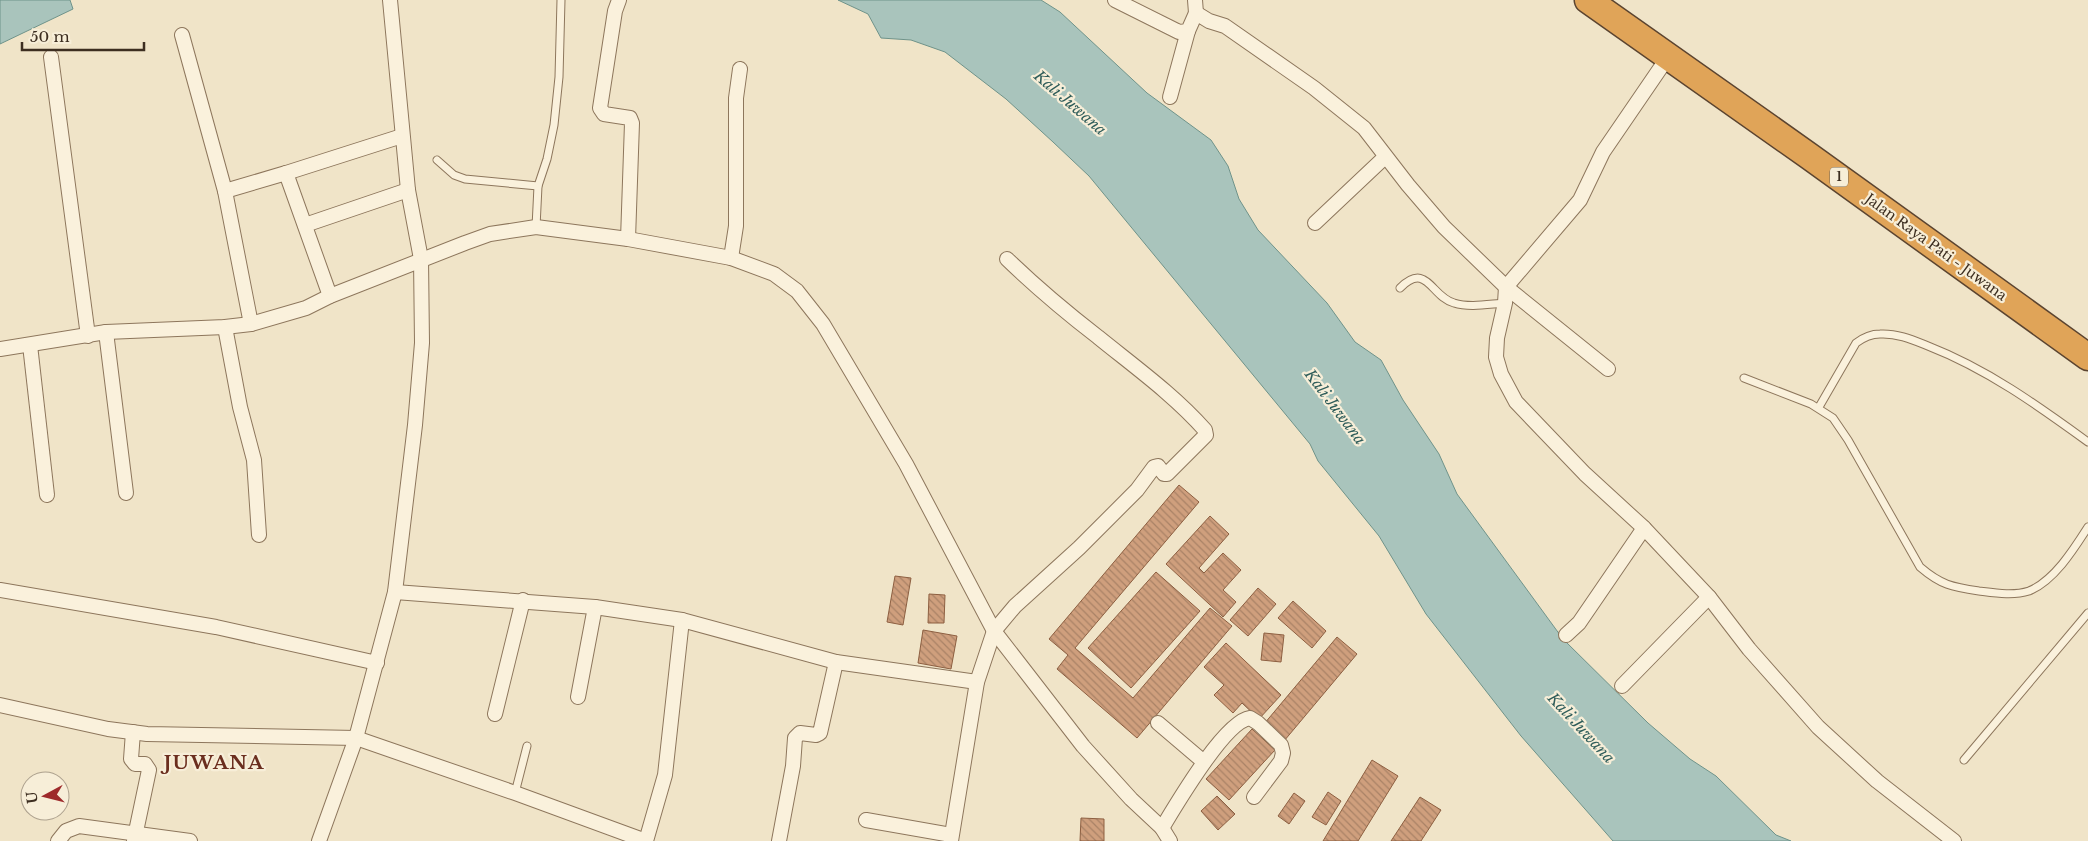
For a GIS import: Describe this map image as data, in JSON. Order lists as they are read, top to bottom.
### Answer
{
  "streets": {
    "highway": ["1", "Jalan Raya Pati - Juwana"]
  },
  "districts": ["JUWANA"],
  "water": ["Kali Juwana"],
  "scale_bar": "50 m",
  "north": "left"
}
